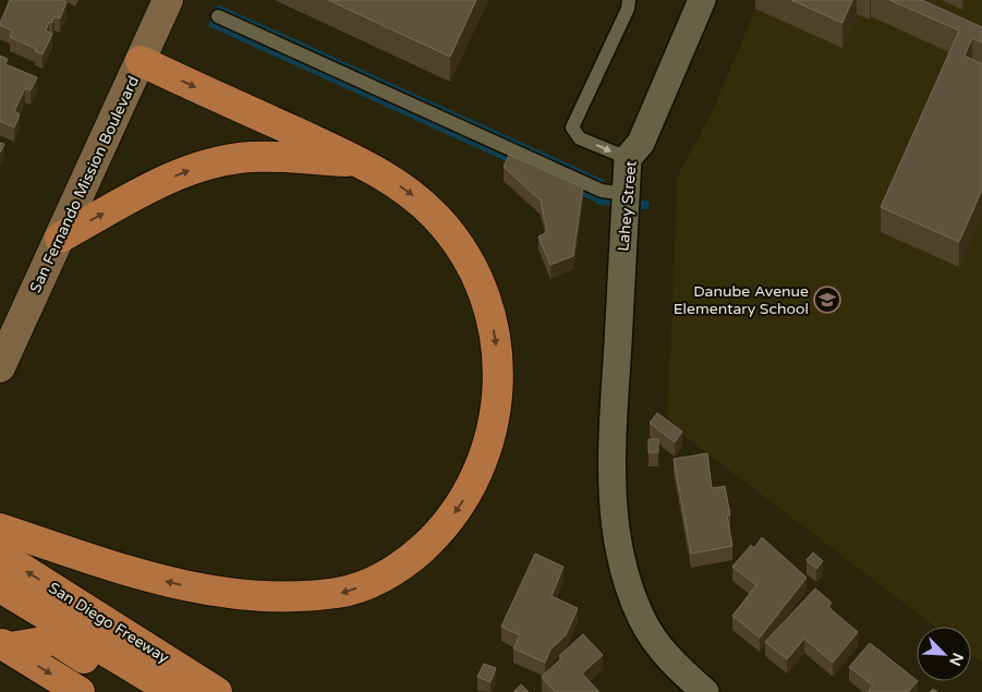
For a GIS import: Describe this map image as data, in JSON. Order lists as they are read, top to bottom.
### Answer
{
  "streets": {
    "highway": ["San Diego Freeway"],
    "main road": ["San Fernando Mission Boulevard"],
    "street": ["Lahey Street"]
  },
  "places": {
    "school or university": ["Danube Avenue Elementary School"]
  },
  "north": "bottom right"
}
